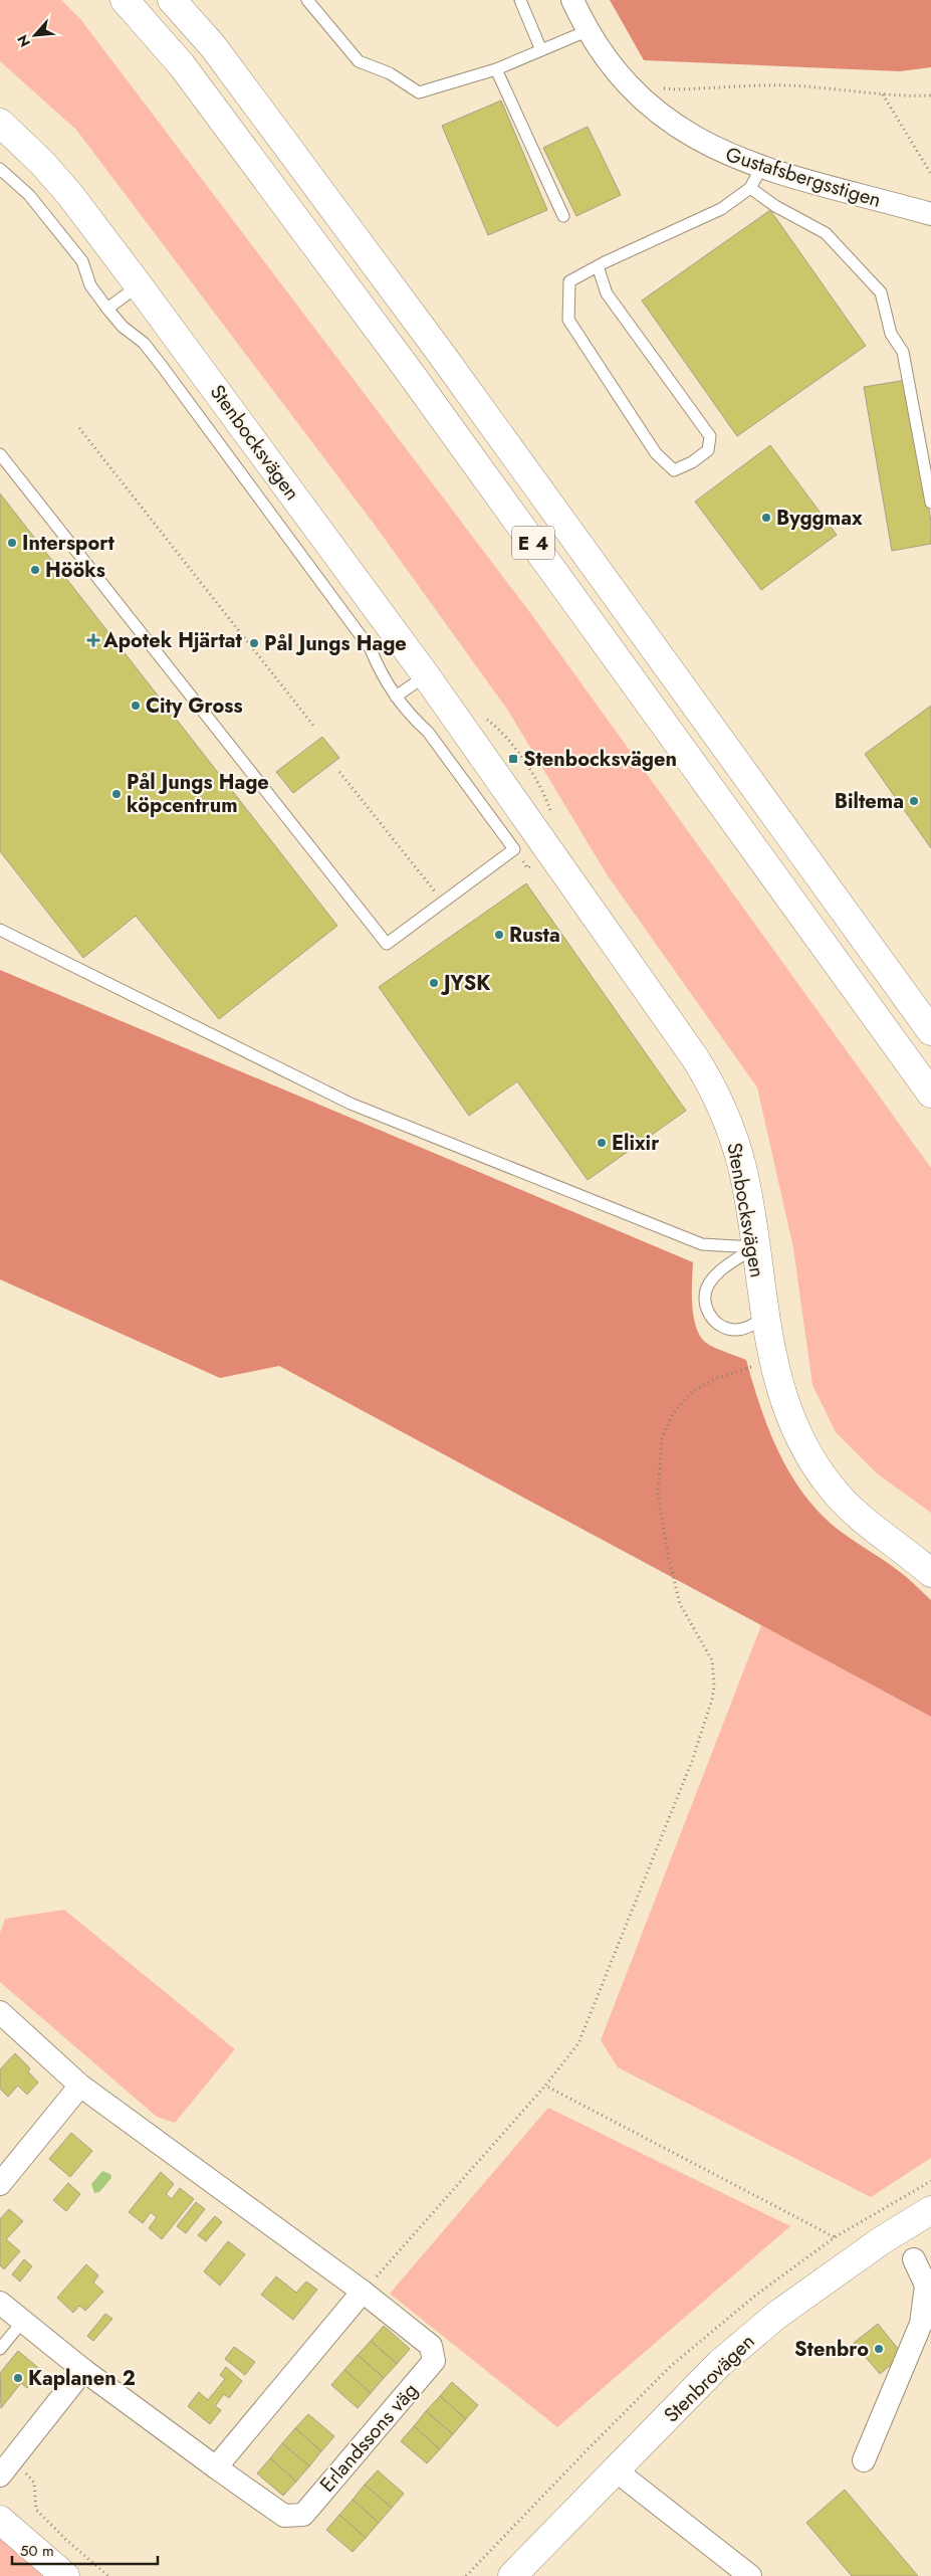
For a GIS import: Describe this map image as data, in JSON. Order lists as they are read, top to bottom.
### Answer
{
  "streets": {
    "main road": ["Stenbocksvägen", "E 4", "Stenbrovägen"],
    "street": ["Gustafsbergsstigen", "Erlandssons väg"]
  },
  "places": {
    "other": [
      "Byggmax",
      "Intersport",
      "Hööks",
      "Pål Jungs Hage",
      "City Gross",
      "Pål Jungs Hage köpcentrum",
      "Biltema",
      "Rusta",
      "JYSK",
      "Elixir",
      "Stenbro",
      "Kaplanen 2"
    ],
    "health": ["Apotek Hjärtat"],
    "transit": ["Stenbocksvägen"]
  },
  "scale_bar": "50 m",
  "north": "bottom left"
}
